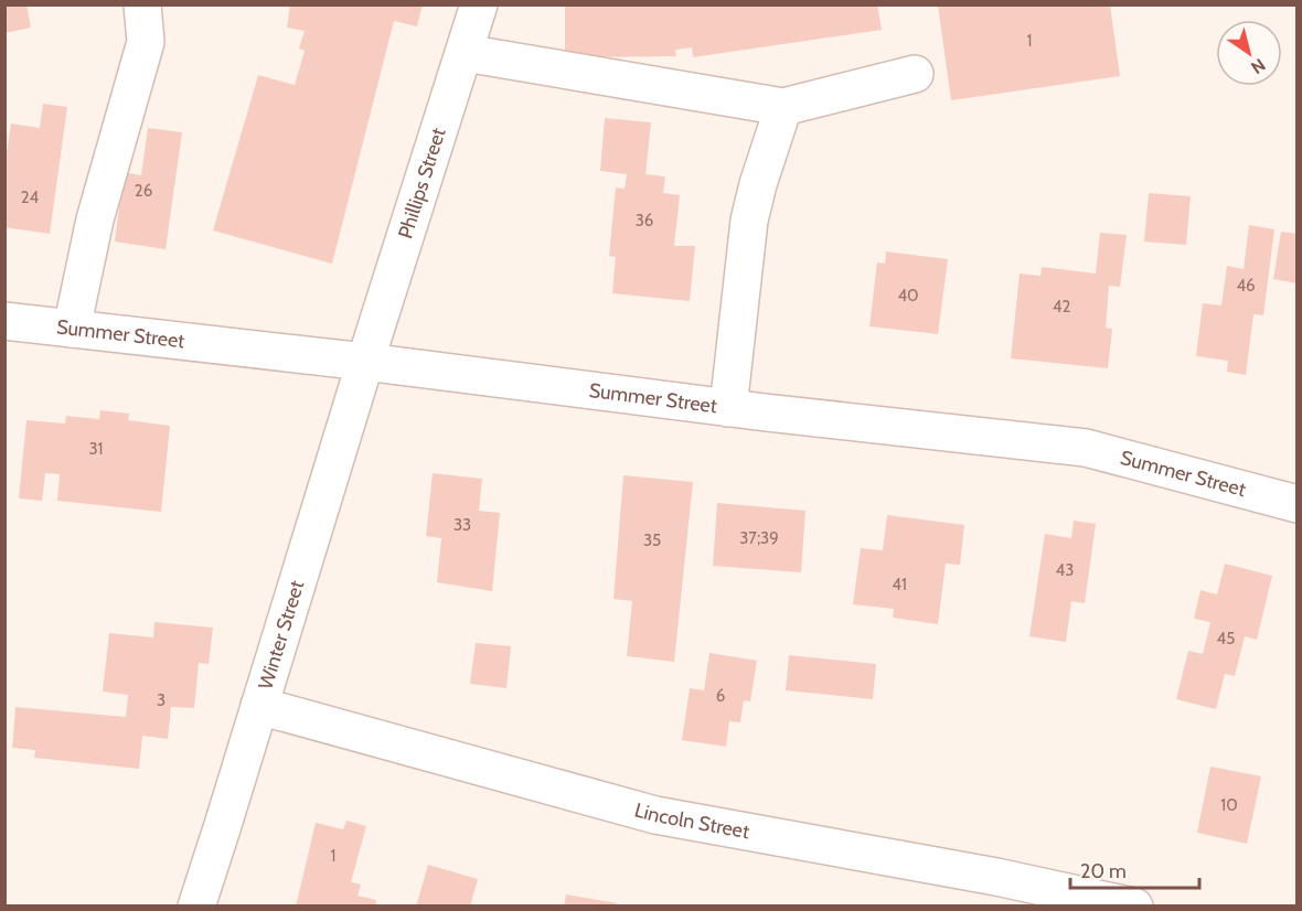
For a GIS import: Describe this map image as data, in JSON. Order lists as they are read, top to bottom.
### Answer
{
  "streets": {
    "street": [
      "Phillips Street",
      "Summer Street",
      "Winter Street",
      "Lincoln Street"
    ]
  },
  "crossings": [
    ["Phillips Street", "Summer Street"],
    ["Phillips Street", "Winter Street"],
    ["Summer Street", "Winter Street"],
    ["Winter Street", "Lincoln Street"]
  ],
  "house_numbers": [
    "1",
    "26",
    "24",
    "36",
    "46",
    "40",
    "42",
    "31",
    "33",
    "37;39",
    "35",
    "43",
    "41",
    "45",
    "6",
    "3",
    "10",
    "1"
  ],
  "scale_bar": "20 m",
  "north": "bottom right"
}
